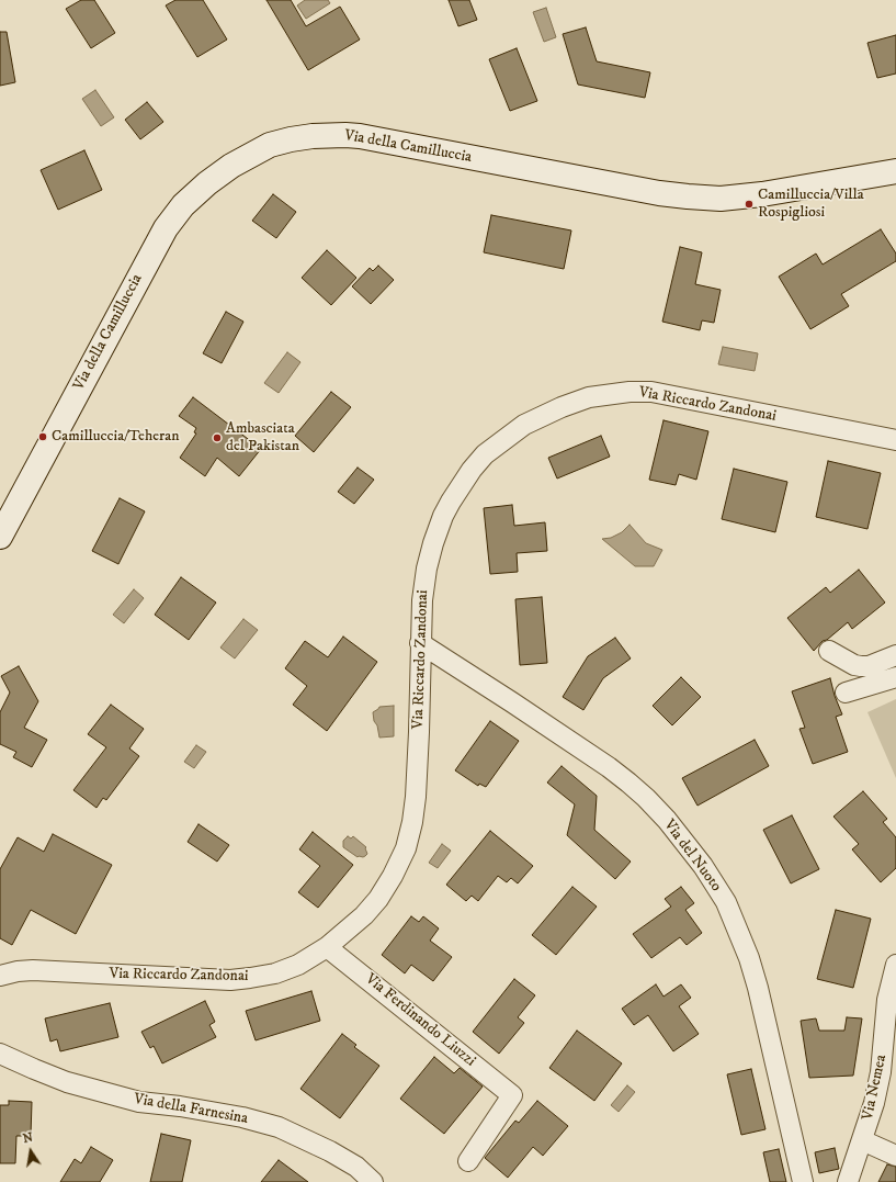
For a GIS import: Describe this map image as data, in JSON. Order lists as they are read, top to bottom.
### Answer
{
  "streets": {
    "main road": ["Via della Camilluccia"],
    "street": [
      "Via Riccardo Zandonai",
      "Via del Nuoto",
      "Via Ferdinando Liuzzi",
      "Via Nemea",
      "Via della Farnesina"
    ]
  },
  "crossings": [
    ["Via Riccardo Zandonai", "Via del Nuoto"],
    ["Via Riccardo Zandonai", "Via Ferdinando Liuzzi"]
  ],
  "places": ["Camilluccia/Villa Rospigliosi", "Camilluccia/Teheran", "Ambasciata del Pakistan"],
  "north": "top"
}
